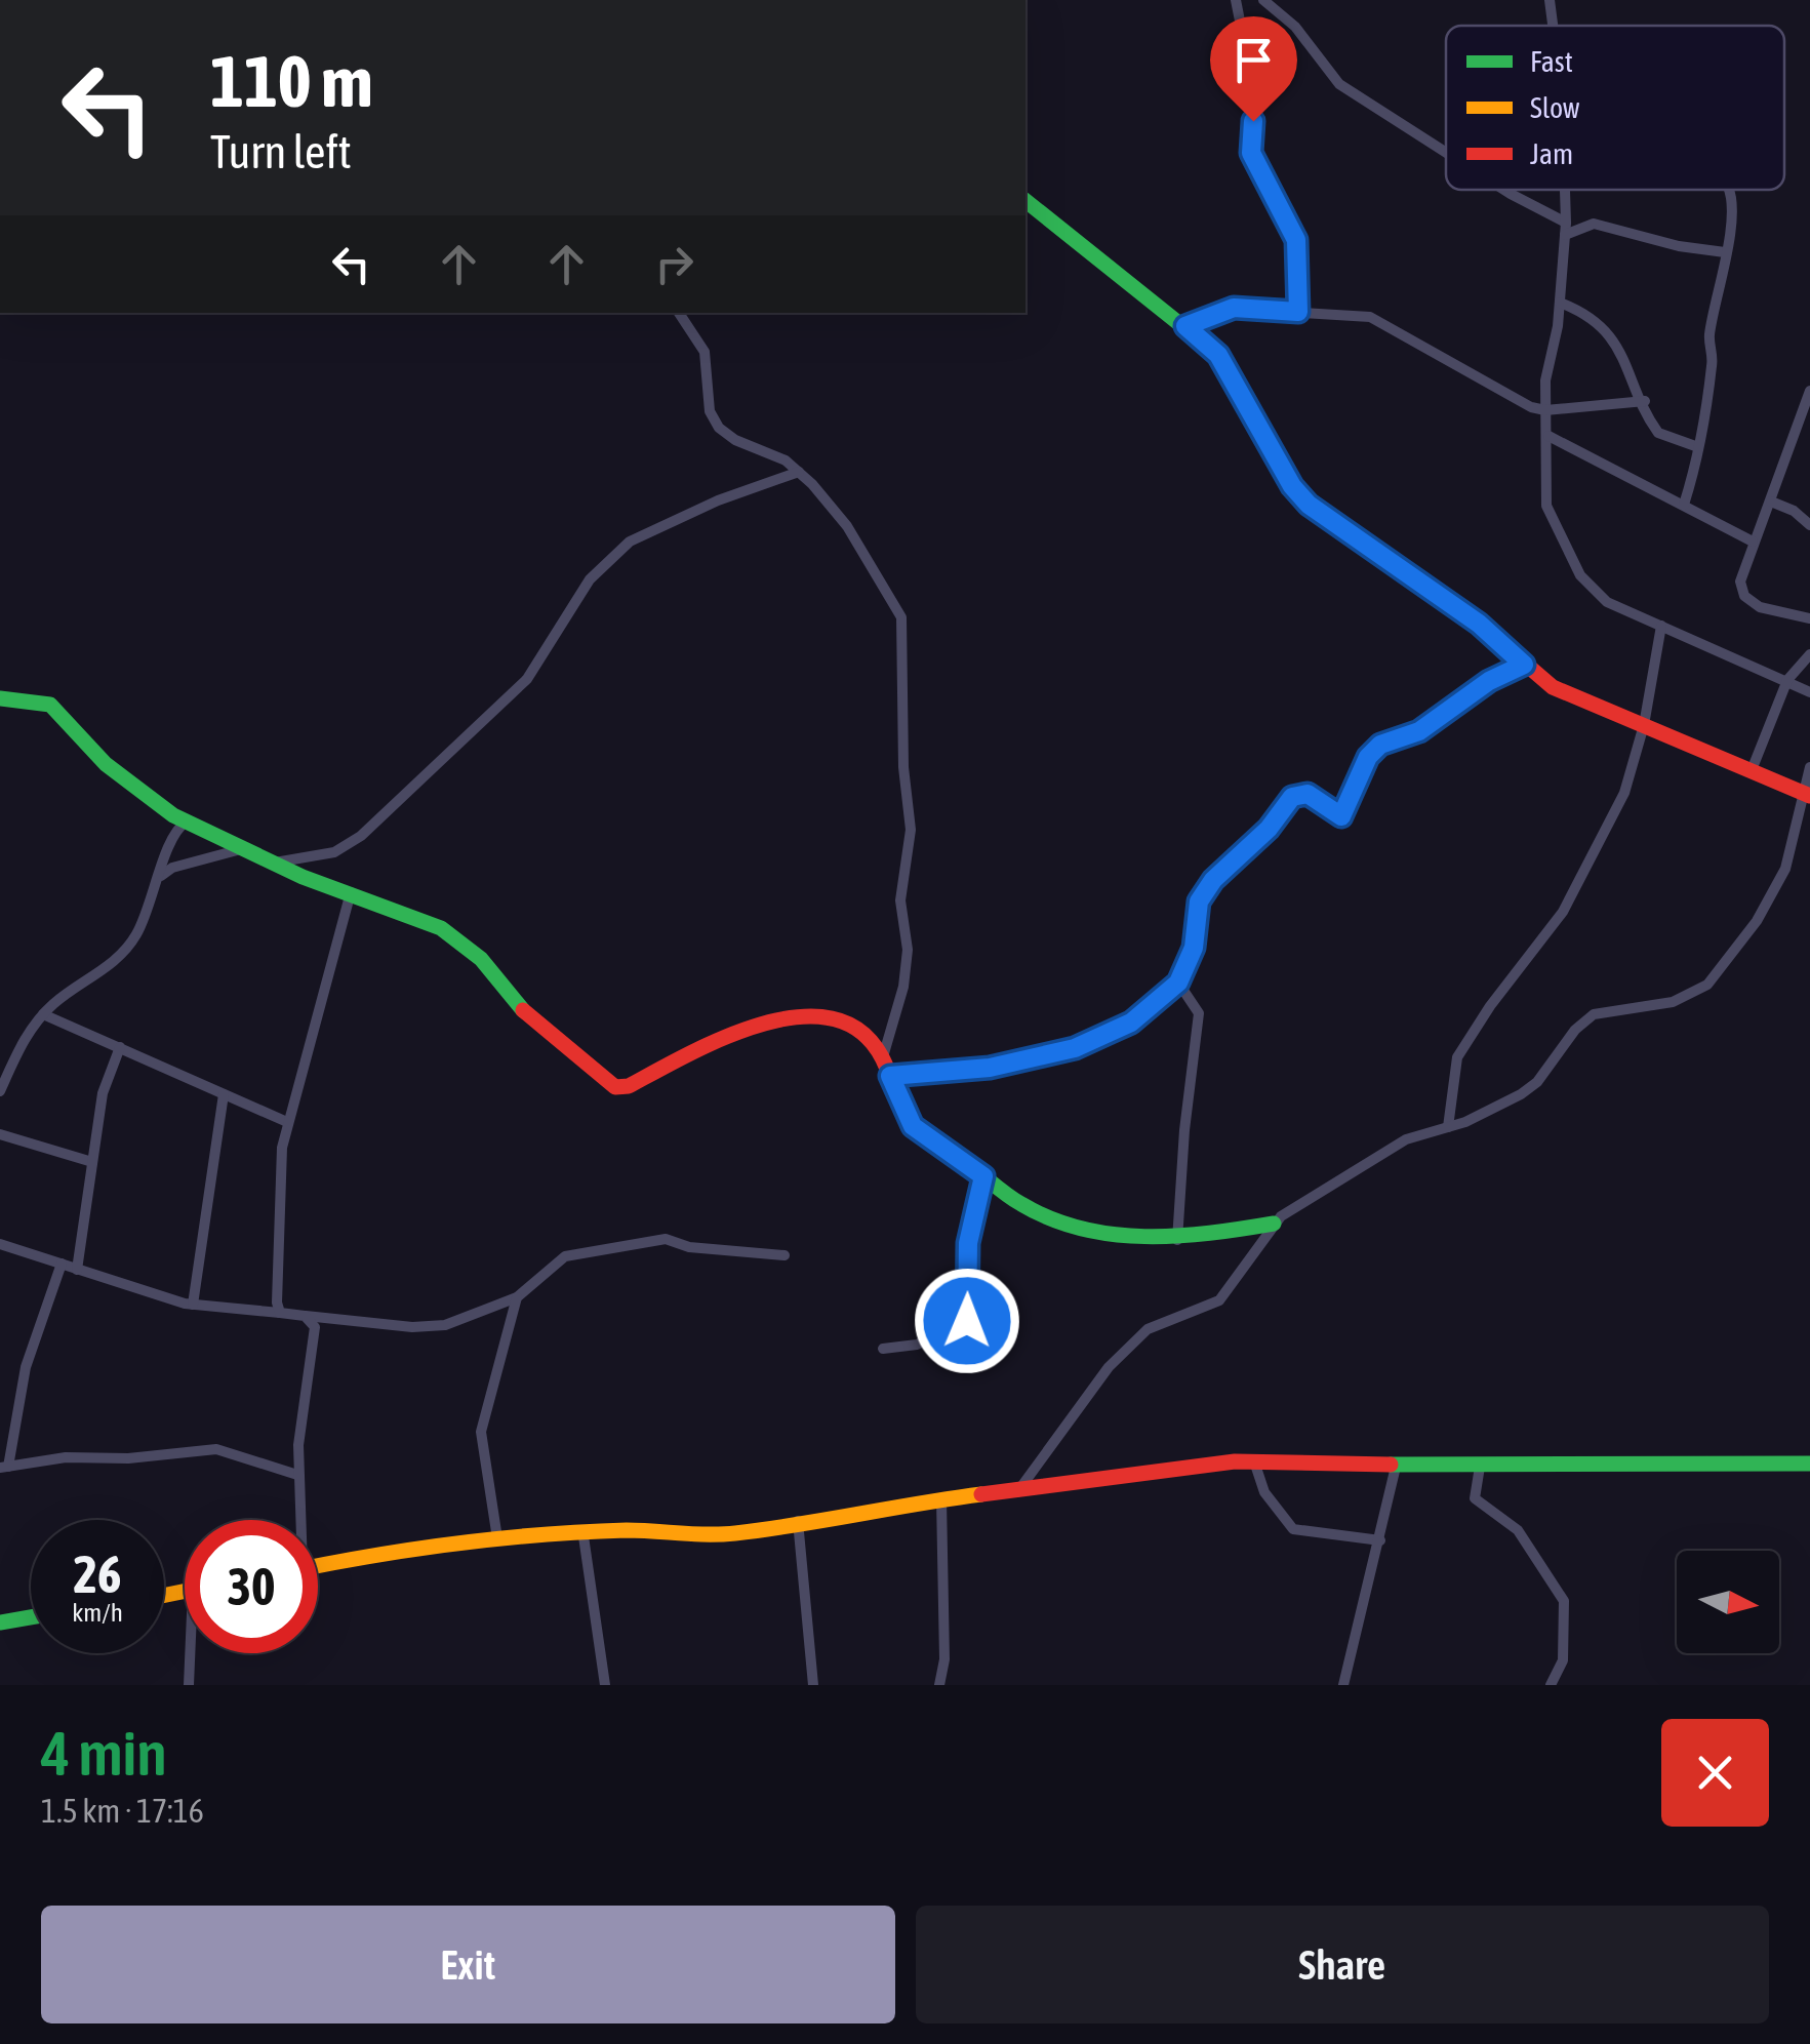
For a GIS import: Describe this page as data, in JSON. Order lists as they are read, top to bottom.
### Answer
{
  "legend": ["Fast", "Slow", "Jam"],
  "north": "right",
  "page": {
    "turn": ["110 m", "Turn left"],
    "speed": "26 km/h",
    "limit": "30",
    "heading": ["4 min", "1.5 km · 17:16"],
    "buttons": ["Exit", "Share"]
  }
}
